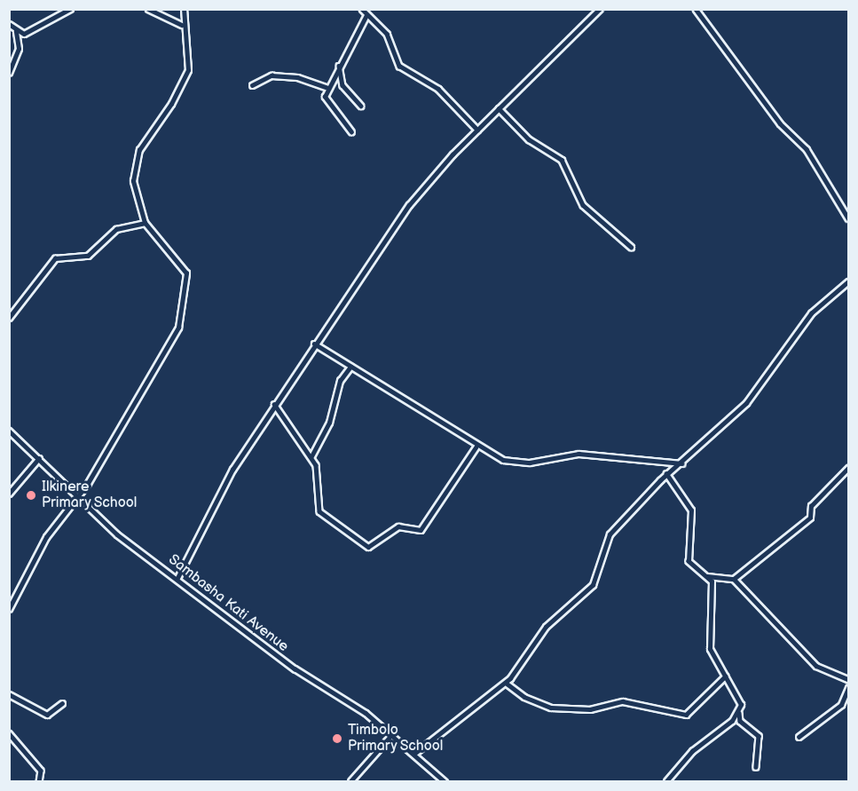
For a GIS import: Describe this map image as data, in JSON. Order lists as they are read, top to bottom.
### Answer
{
  "streets": {
    "street": ["Sambasha Kati Avenue"]
  },
  "places": ["Ilkinere Primary School", "Timbolo Primary School"]
}
